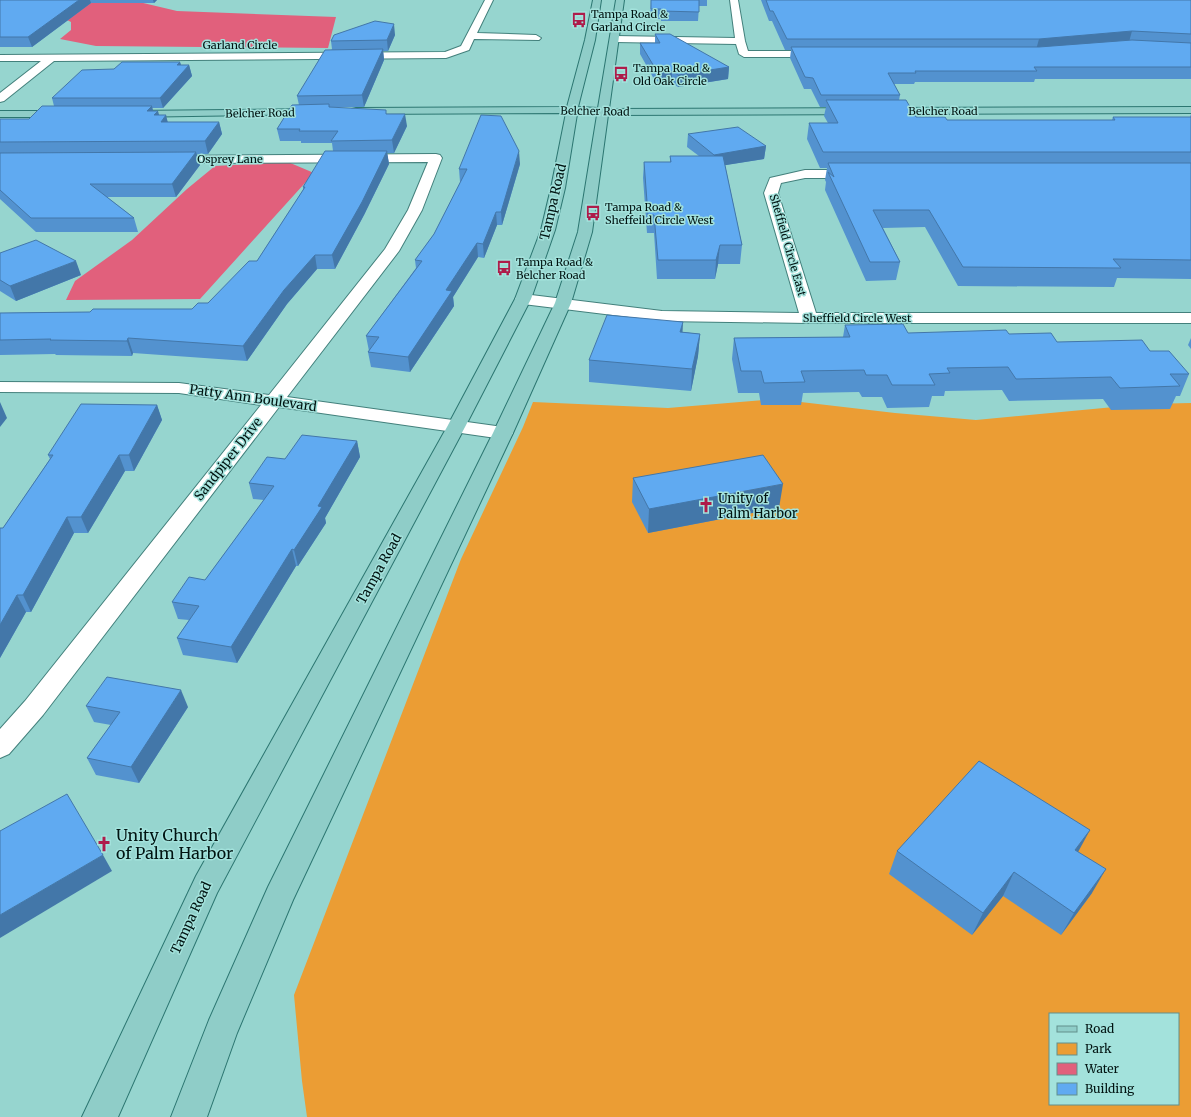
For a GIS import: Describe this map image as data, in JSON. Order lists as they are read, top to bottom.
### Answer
{
  "streets": {
    "main road": ["Belcher Road", "Tampa Road"],
    "street": [
      "Garland Circle",
      "Osprey Lane",
      "Sheffield Circle East",
      "Sheffield Circle West",
      "Patty Ann Boulevard",
      "Sandpiper Drive"
    ]
  },
  "crossings": [
    ["Belcher Road", "Tampa Road"],
    ["Osprey Lane", "Sandpiper Drive"],
    ["Tampa Road", "Sheffield Circle West"],
    ["Tampa Road", "Patty Ann Boulevard"],
    ["Sheffield Circle East", "Sheffield Circle West"],
    ["Patty Ann Boulevard", "Sandpiper Drive"]
  ],
  "places": {
    "bus stop": [
      "Tampa Road & Garland Circle",
      "Tampa Road & Old Oak Circle",
      "Tampa Road & Sheffeild Circle West",
      "Tampa Road & Belcher Road"
    ],
    "church": ["Unity of Palm Harbor", "Unity Church of Palm Harbor"]
  },
  "legend": [
    "Road",
    "Park",
    "Water",
    "Building"
  ]
}
